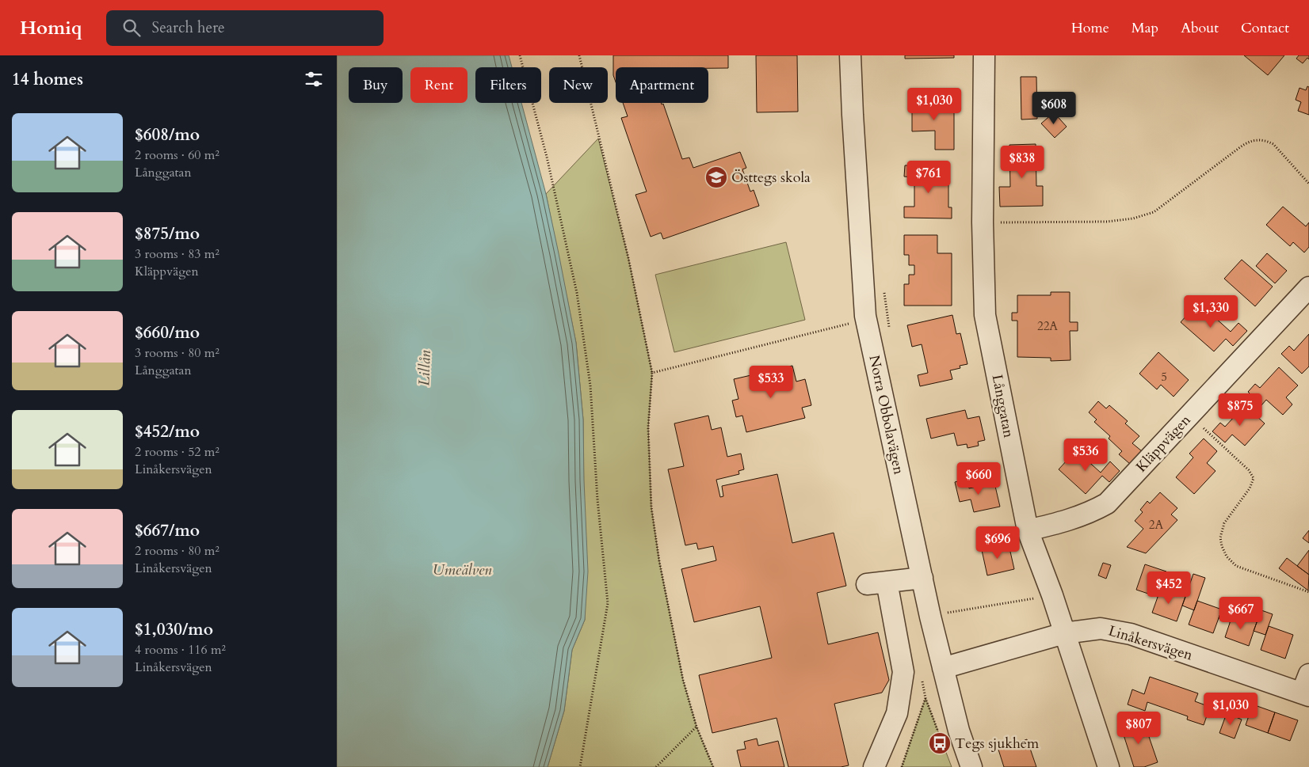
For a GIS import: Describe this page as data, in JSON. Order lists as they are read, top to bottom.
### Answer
{
  "streets": {
    "street": [
      "Långgatan",
      "Norra Obbolavägen",
      "Kläppvägen",
      "Linåkersvägen"
    ]
  },
  "crossings": [
    ["Långgatan", "Kläppvägen"],
    ["Långgatan", "Linåkersvägen"],
    ["Norra Obbolavägen", "Linåkersvägen"]
  ],
  "water": ["Lillån", "Umeälven"],
  "places": {
    "school or university": ["Östtegs skola"],
    "bus stop": ["Tegs sjukhem"]
  },
  "house_numbers": ["22A", "5", "2A"],
  "page": {
    "header": "Homiq",
    "search": "Search here",
    "nav": [
      "Home",
      "Map",
      "About",
      "Contact"
    ],
    "heading": "14 homes",
    "chip": [
      "Buy",
      "Rent",
      "Filters",
      "New",
      "Apartment"
    ],
    "price": [
      "$1,030",
      "$608",
      "$838",
      "$761",
      "$1,330",
      "$533",
      "$875",
      "$536",
      "$660",
      "$696",
      "$452",
      "$667",
      "$1,030",
      "$807"
    ],
    "list": [
      {
        "name": "$608/mo",
        "note": "2 rooms · 60 m² · Långgatan"
      },
      {
        "name": "$875/mo",
        "note": "3 rooms · 83 m² · Kläppvägen"
      },
      {
        "name": "$660/mo",
        "note": "3 rooms · 80 m² · Långgatan"
      },
      {
        "name": "$452/mo",
        "note": "2 rooms · 52 m² · Linåkersvägen"
      },
      {
        "name": "$667/mo",
        "note": "2 rooms · 80 m² · Linåkersvägen"
      },
      {
        "name": "$1,030/mo",
        "note": "4 rooms · 116 m² · Linåkersvägen"
      }
    ]
  }
}
